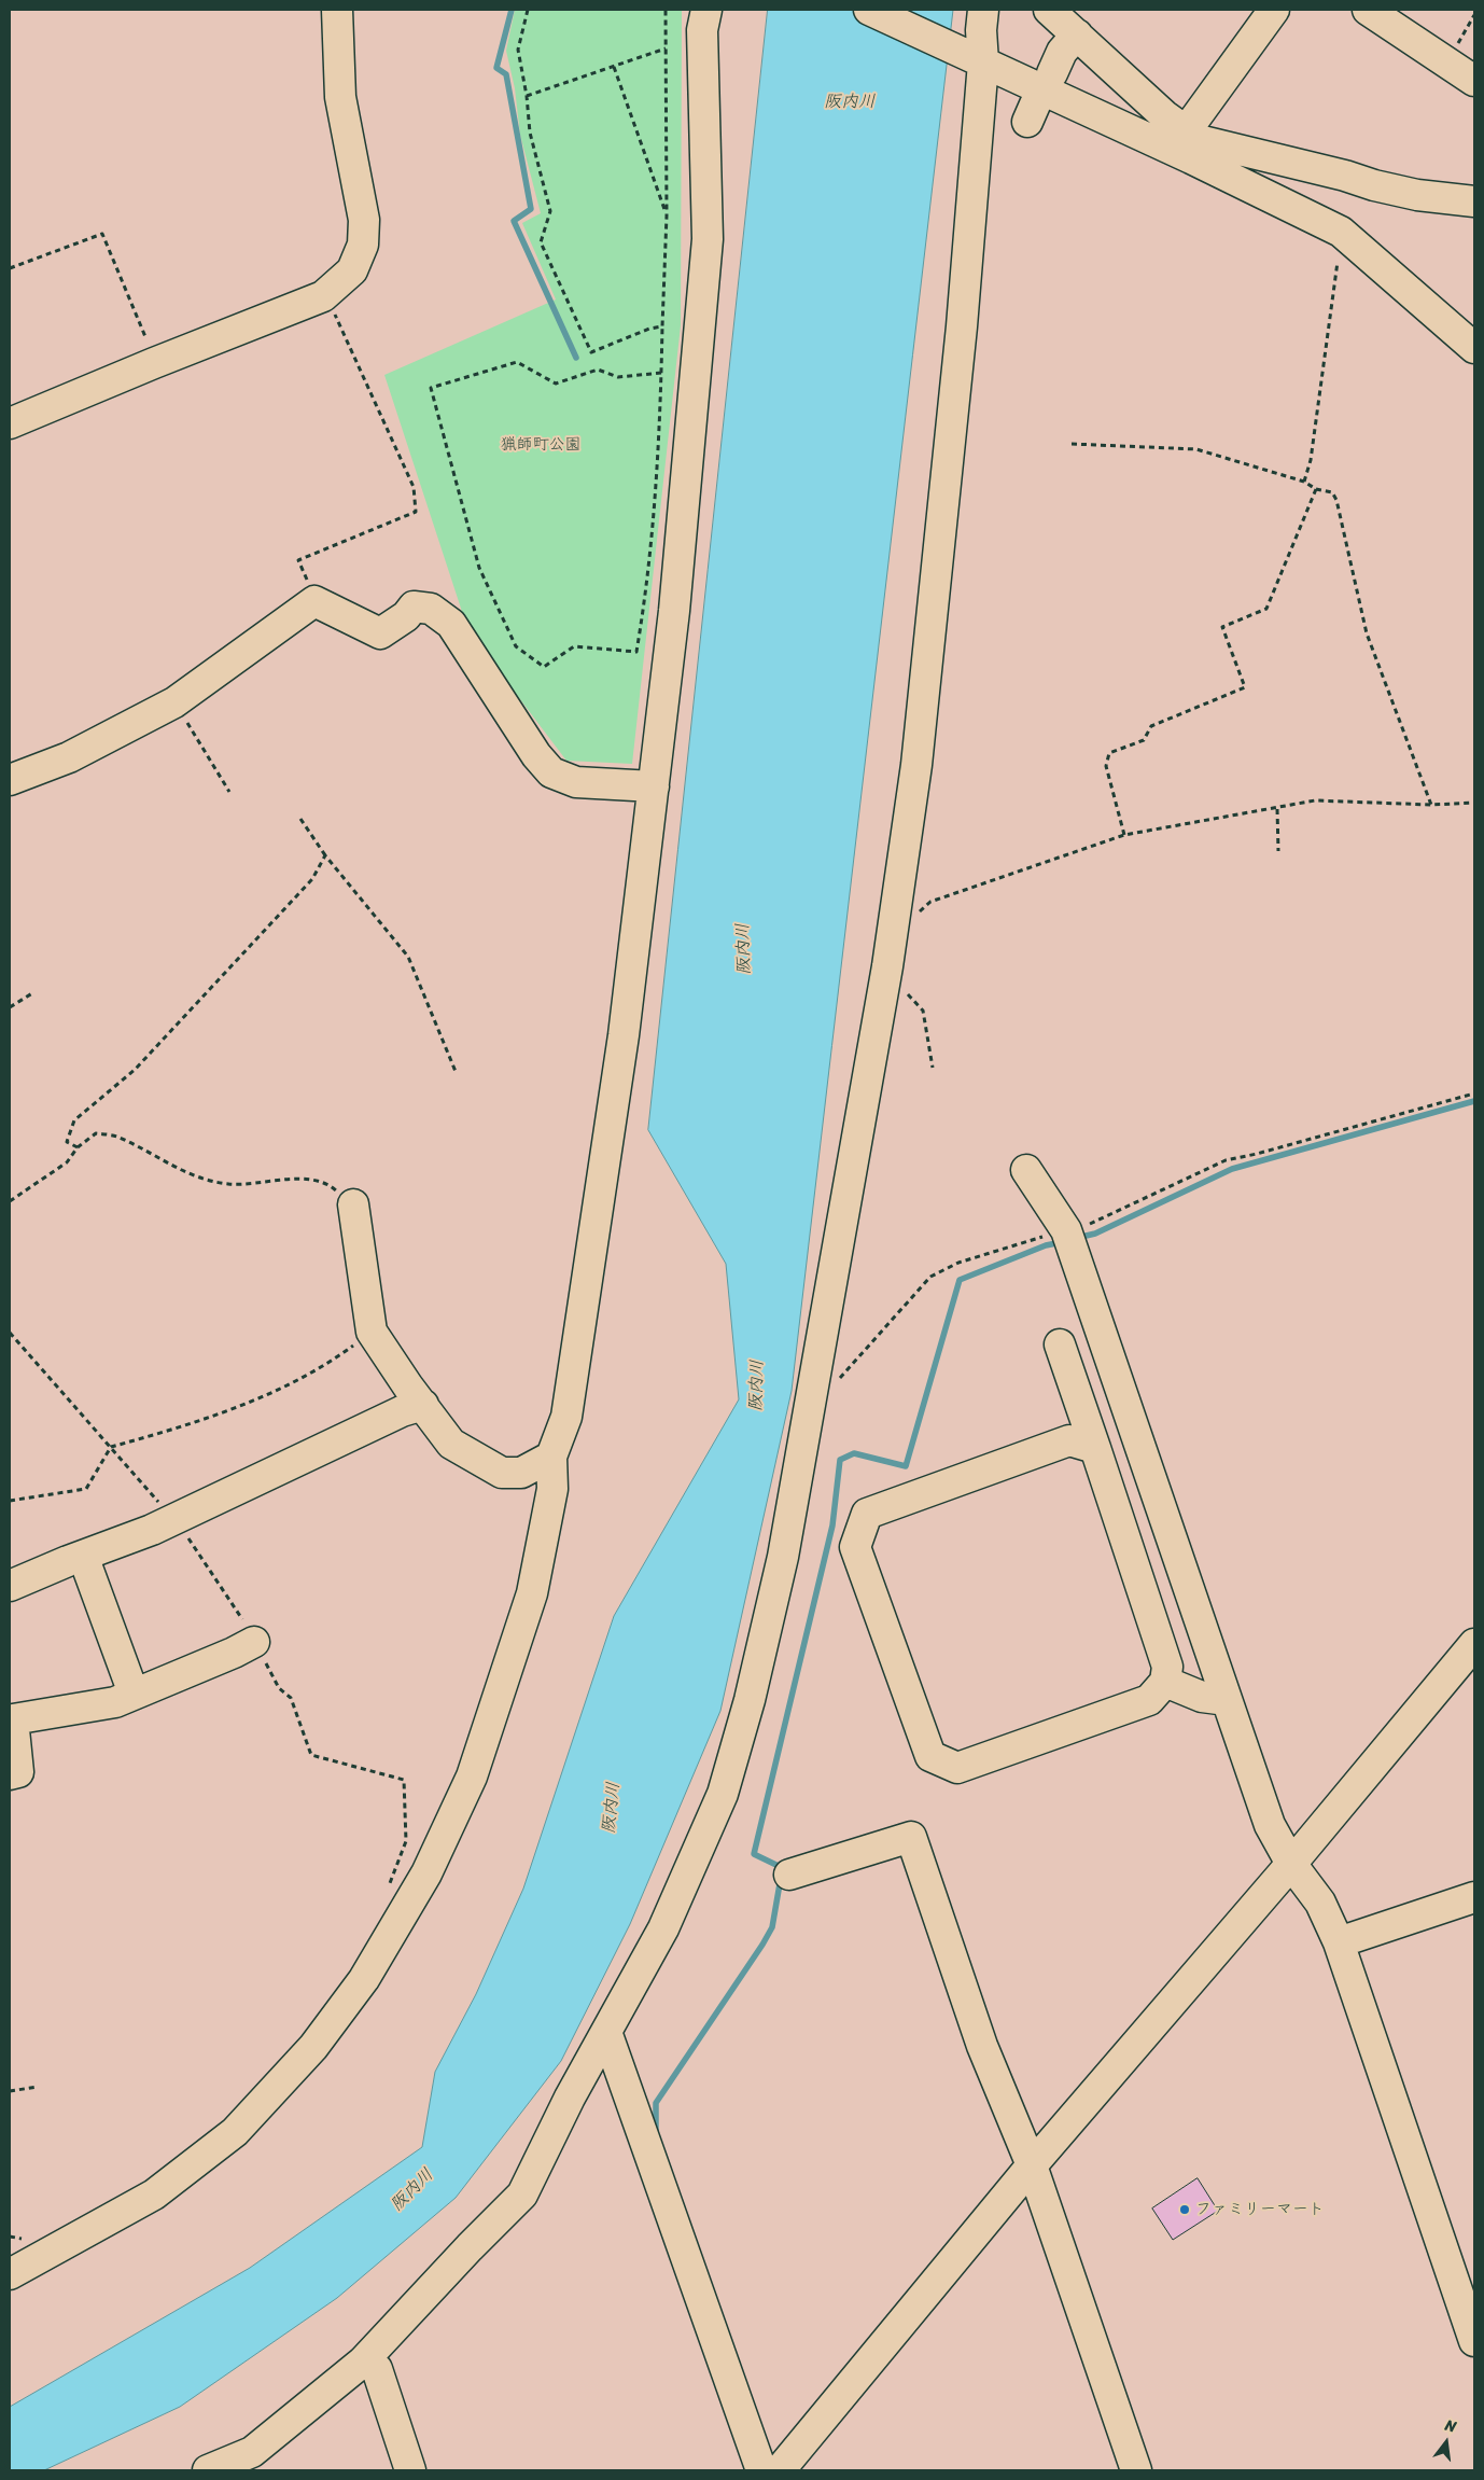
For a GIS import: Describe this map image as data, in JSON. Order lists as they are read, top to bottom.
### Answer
{
  "water": ["阪内川"],
  "parks": ["猟師町公園"],
  "places": ["ファミリーマート"],
  "north": "top"
}
